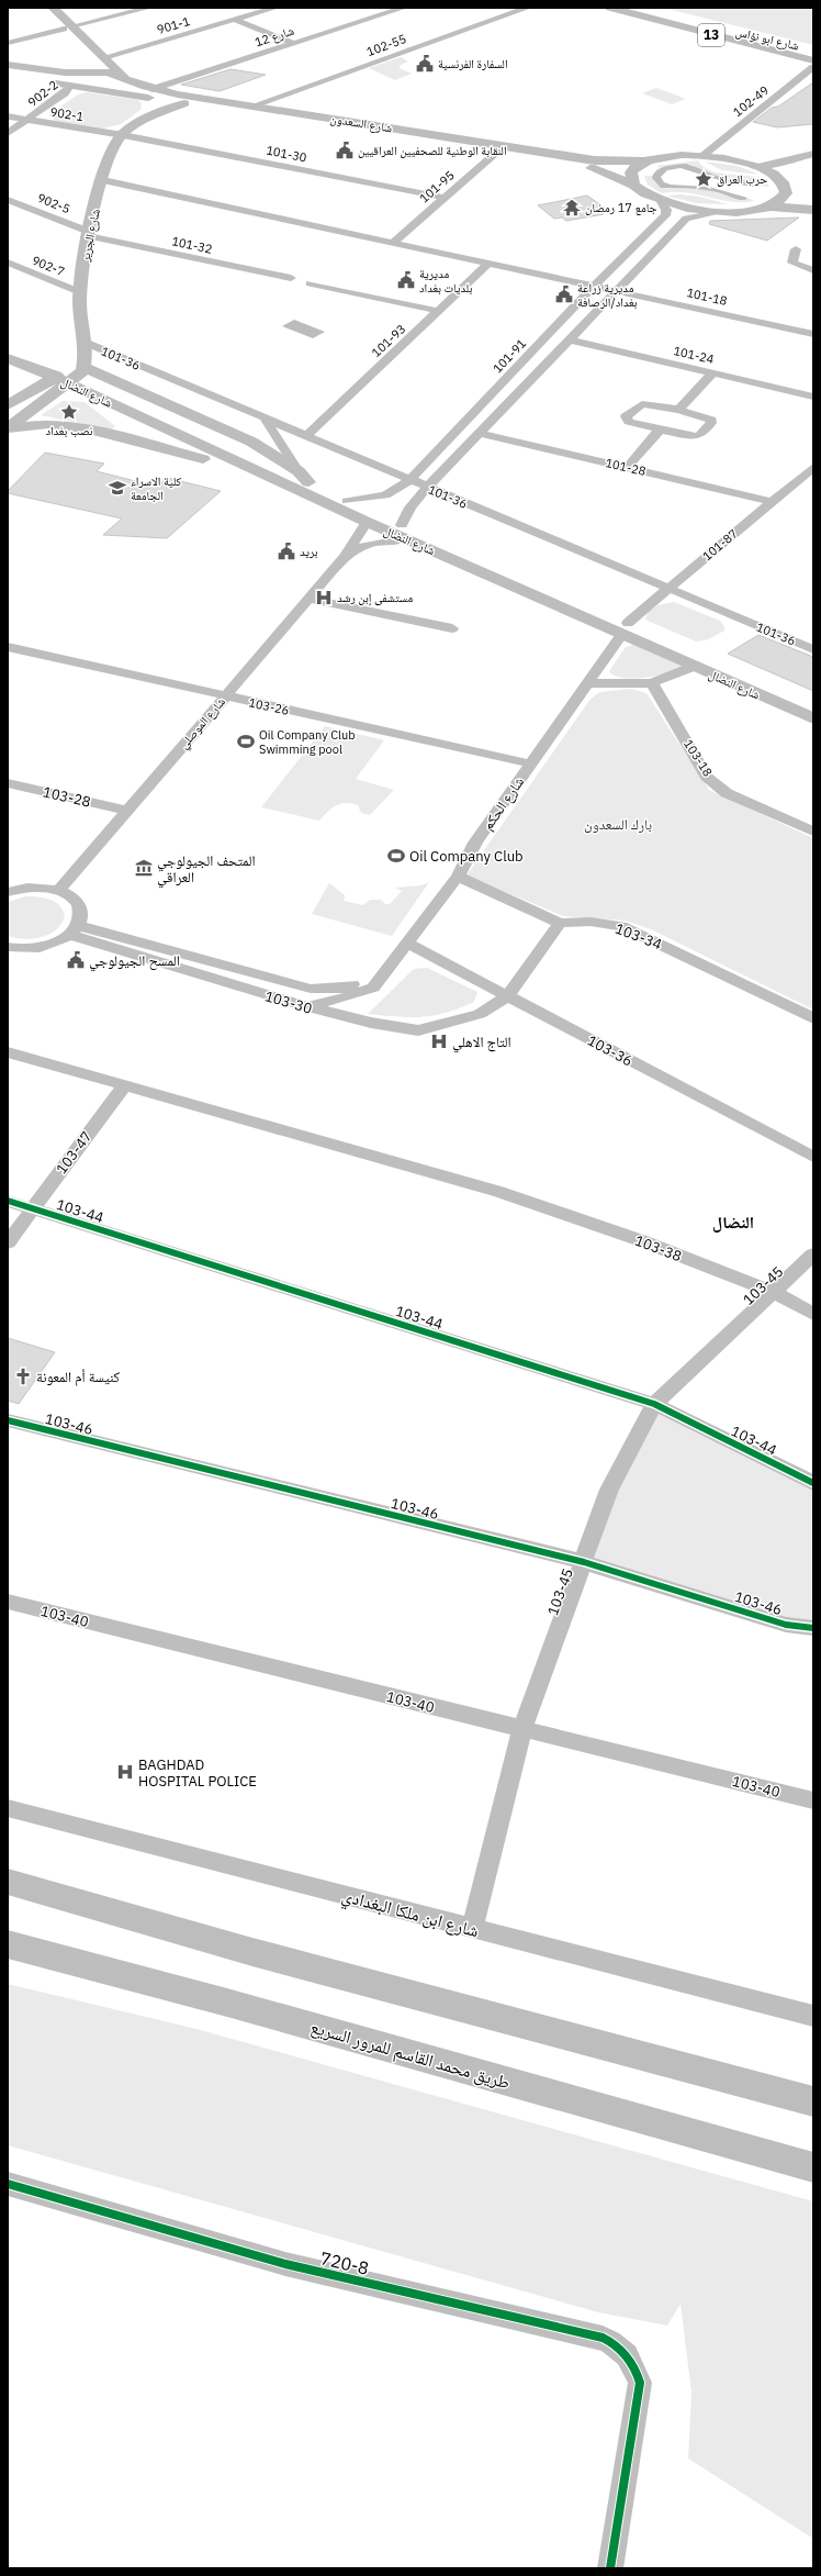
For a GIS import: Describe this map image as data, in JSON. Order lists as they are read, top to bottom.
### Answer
{
  "streets": {
    "highway": ["طريق محمد القاسم للمرور السريع"],
    "main road": [
      "13",
      "شارع ابو نؤاس",
      "شارع السعدون",
      "شارع الجرير",
      "شارع النضال"
    ],
    "street": [
      "901-1",
      "شارع 12",
      "102-55",
      "902-2",
      "102-49",
      "902-1",
      "101-30",
      "101-95",
      "902-5",
      "101-32",
      "902-7",
      "101-18",
      "101-93",
      "101-24",
      "101-91",
      "101-36",
      "101-28",
      "101-87",
      "103-26",
      "شارع الموصلي",
      "103-18",
      "103-28",
      "شارع الحكم",
      "103-34",
      "103-30",
      "103-36",
      "103-47",
      "103-44",
      "103-38",
      "103-45",
      "103-46",
      "103-40",
      "شارع ابن ملكا البغدادي",
      "720-8"
    ]
  },
  "crossings": [
    ["شارع 12", "شارع السعدون"],
    ["102-55", "شارع السعدون"],
    ["902-2", "902-1"],
    ["902-2", "شارع السعدون"],
    ["102-49", "شارع السعدون"],
    ["902-1", "101-30"],
    ["902-1", "شارع الجرير"],
    ["شارع السعدون", "101-95"],
    ["شارع السعدون", "شارع الجرير"],
    ["شارع السعدون", "101-91"],
    ["101-30", "101-95"],
    ["101-30", "شارع الجرير"],
    ["101-95", "101-18"],
    ["902-5", "شارع الجرير"],
    ["902-5", "101-32"],
    ["شارع الجرير", "101-32"],
    ["شارع الجرير", "902-7"],
    ["شارع الجرير", "101-18"],
    ["شارع الجرير", "101-36"],
    ["شارع الجرير", "شارع النضال"],
    ["101-18", "101-93"],
    ["101-18", "101-91"],
    ["101-93", "101-36"],
    ["101-91", "101-36"],
    ["101-91", "شارع النضال"],
    ["101-36", "101-87"],
    ["شارع النضال", "101-87"],
    ["شارع النضال", "شارع الموصلي"],
    ["شارع النضال", "شارع الحكم"],
    ["101-28", "101-87"],
    ["101-87", "شارع الحكم"],
    ["103-26", "شارع الموصلي"],
    ["103-26", "شارع الحكم"],
    ["شارع الموصلي", "103-28"],
    ["شارع الحكم", "103-34"],
    ["شارع الحكم", "103-30"],
    ["شارع الحكم", "103-36"],
    ["103-30", "103-36"],
    ["103-47", "103-44"],
    ["103-47", "103-38"],
    ["103-44", "103-45"],
    ["103-38", "103-45"],
    ["103-45", "103-46"],
    ["103-45", "103-40"],
    ["103-45", "شارع ابن ملكا البغدادي"]
  ],
  "districts": ["النضال"],
  "parks": ["بارك السعدون"],
  "places": {
    "public building": [
      "السفارة الفرنسية",
      "النقابة الوطنية للصحفيين العراقيين",
      "مديرية بلديات بغداد",
      "مديرية زراعة بغداد/الرصافة",
      "بريد",
      "المسح الجيولوجي"
    ],
    "place": ["حرب العراق", "نصب بغداد"],
    "temple": ["جامع 17 رمضان"],
    "school or university": ["كلية الاسراء الجامعة"],
    "hospital": ["مستشفى إبن رشد", "التاج الاهلي", "BAGHDAD HOSPITAL POLICE"],
    "sports": ["Oil Company Club Swimming pool", "Oil Company Club"],
    "museum": ["المتحف الجيولوجي العراقي"],
    "church": ["كنيسة أم المعونة"]
  }
}
